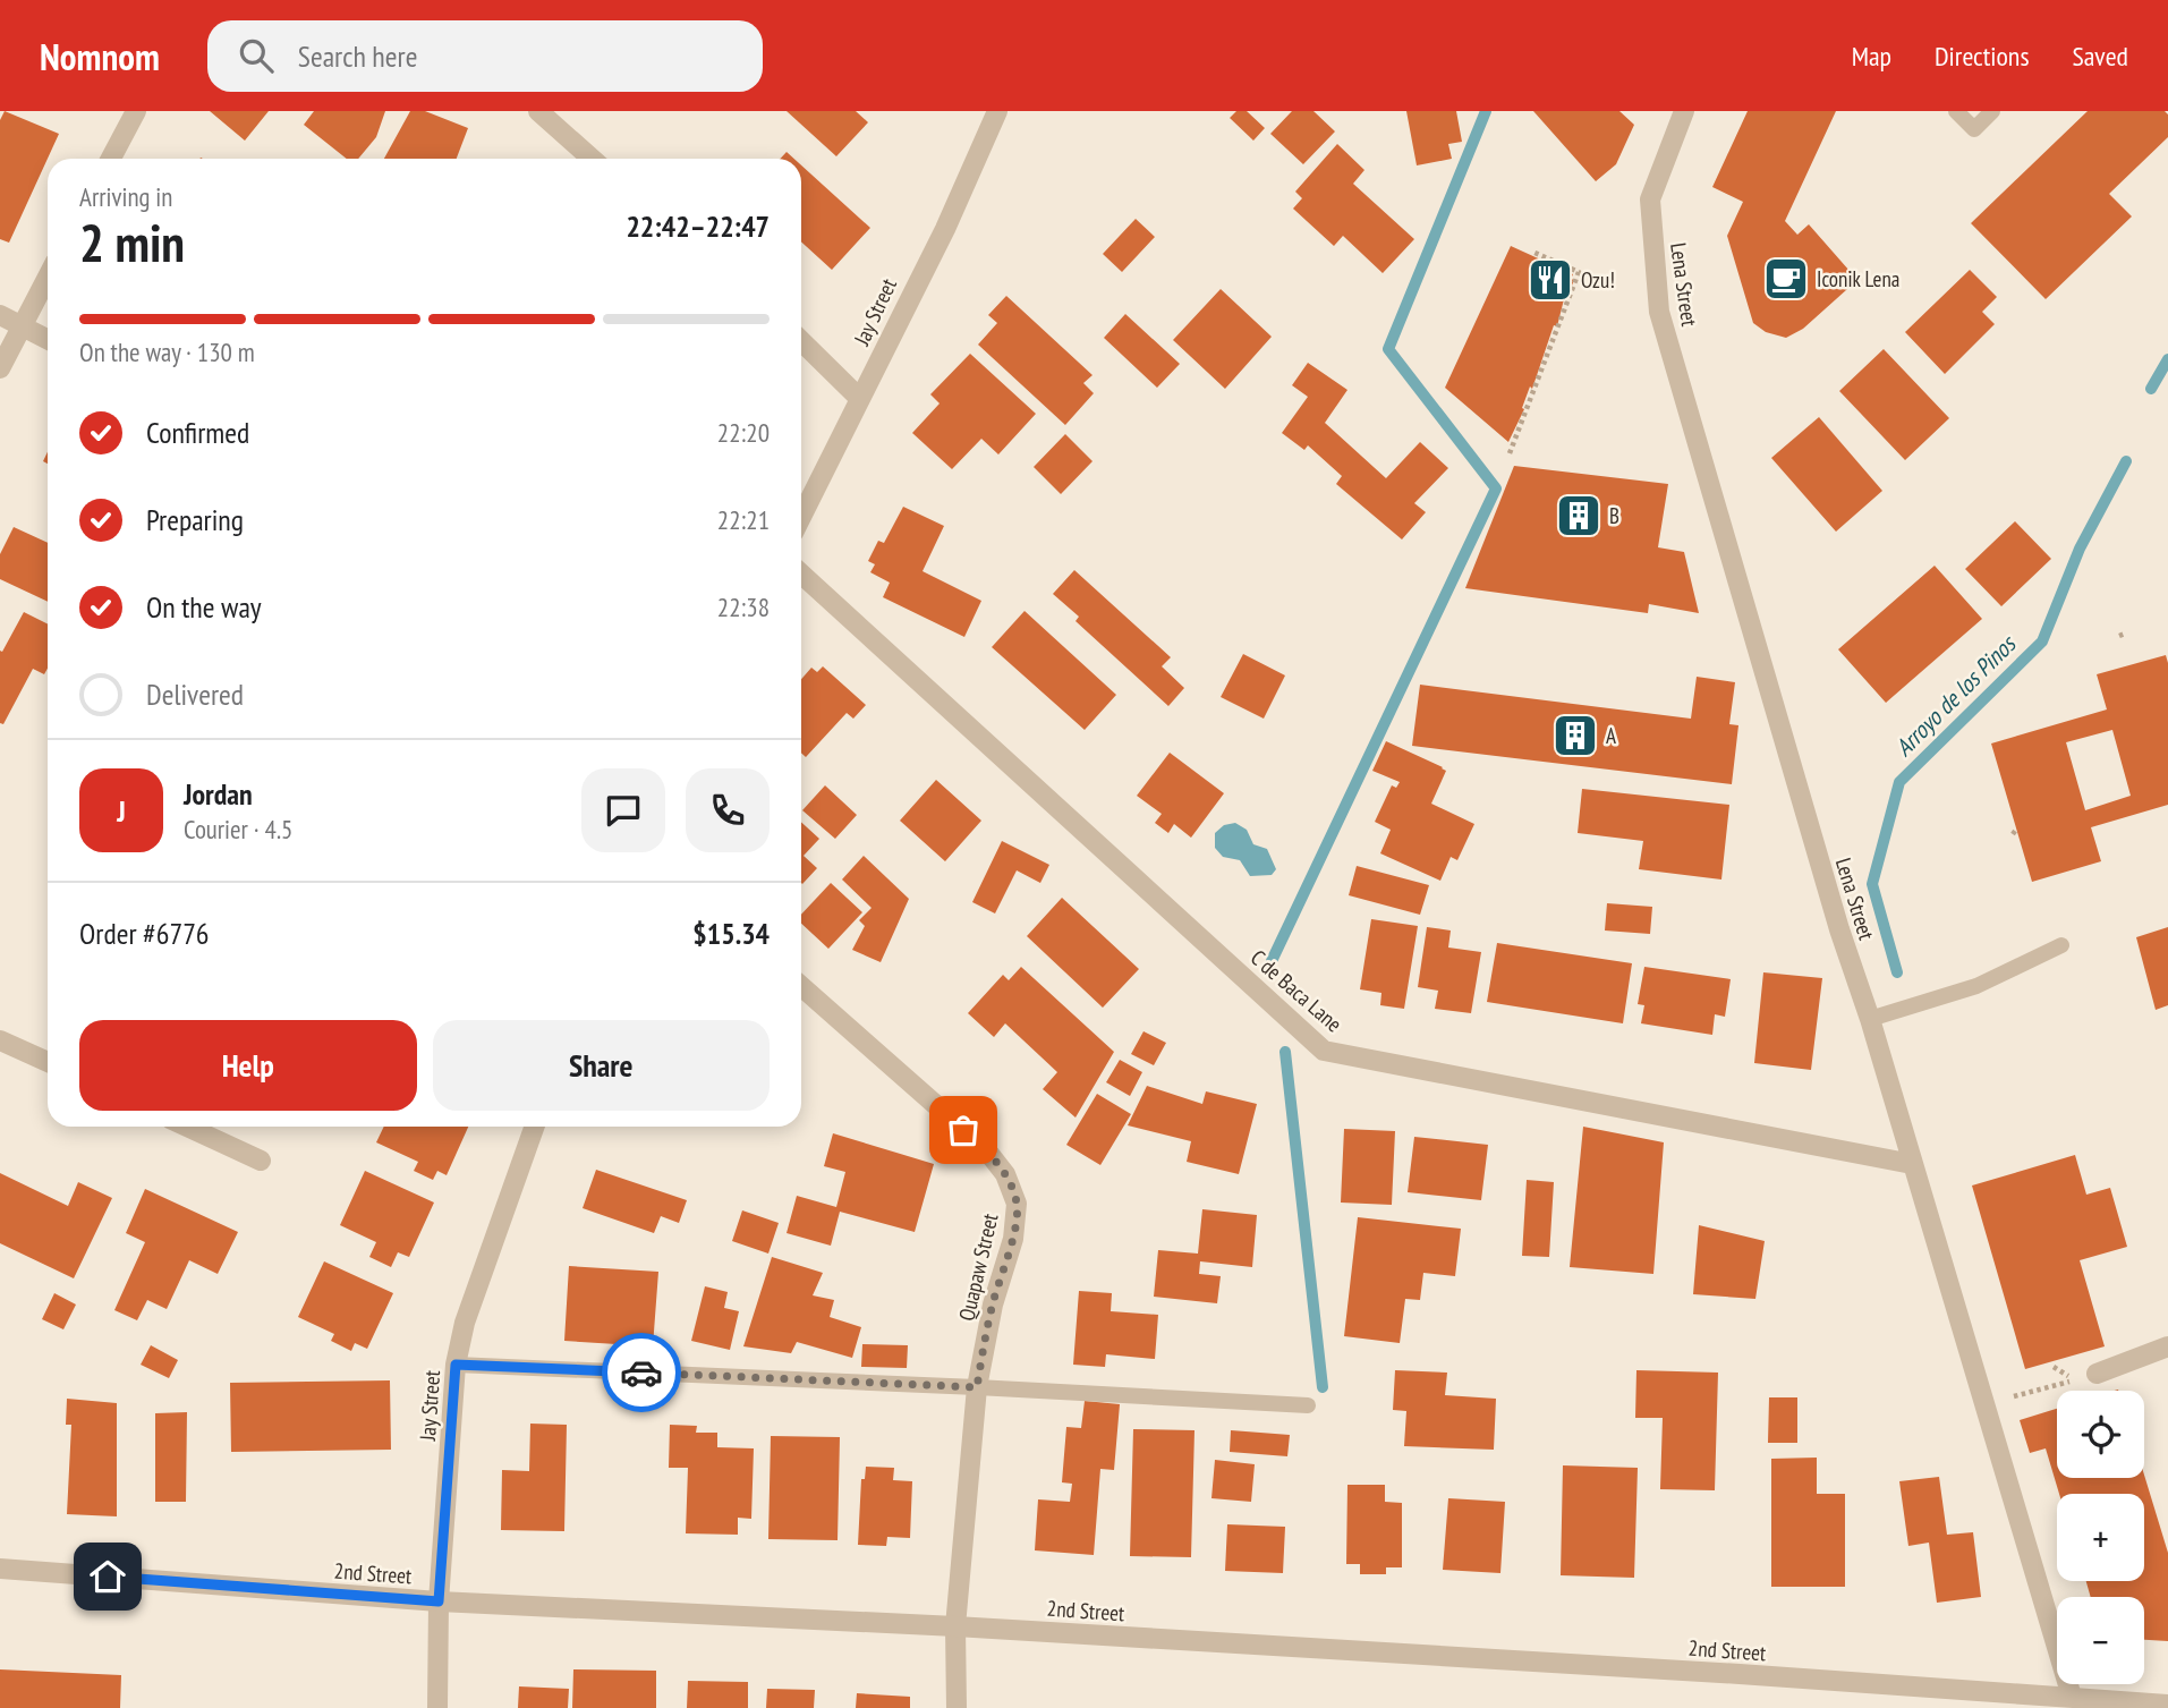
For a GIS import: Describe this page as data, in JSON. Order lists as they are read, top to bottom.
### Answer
{
  "streets": {
    "street": [
      "Lena Street",
      "Jay Street",
      "C de Baca Lane",
      "Quapaw Street",
      "2nd Street"
    ]
  },
  "crossings": [
    ["Lena Street", "C de Baca Lane"],
    ["Lena Street", "2nd Street"],
    ["Jay Street", "2nd Street"],
    ["Quapaw Street", "2nd Street"]
  ],
  "water": ["Arroyo de los Pinos"],
  "places": {
    "cafe": ["Iconik Lena"],
    "restaurant": ["Ozu!"],
    "building": ["B", "A"]
  },
  "page": {
    "header": "Nomnom",
    "search": "Search here",
    "nav": ["Map", "Directions", "Saved"],
    "heading": ["2 min", "Arriving in", "22:42–22:47"],
    "panel": [
      "Jordan",
      "Courier · 4.5",
      "Order #6776",
      "$15.34"
    ],
    "bar": "On the way · 130 m",
    "list": [
      ["Confirmed", "22:20"],
      ["Preparing", "22:21"],
      ["On the way", "22:38"],
      "Delivered"
    ],
    "round": "J",
    "buttons": ["Help", "Share"],
    "map_buttons": ["+", "−"]
  }
}
